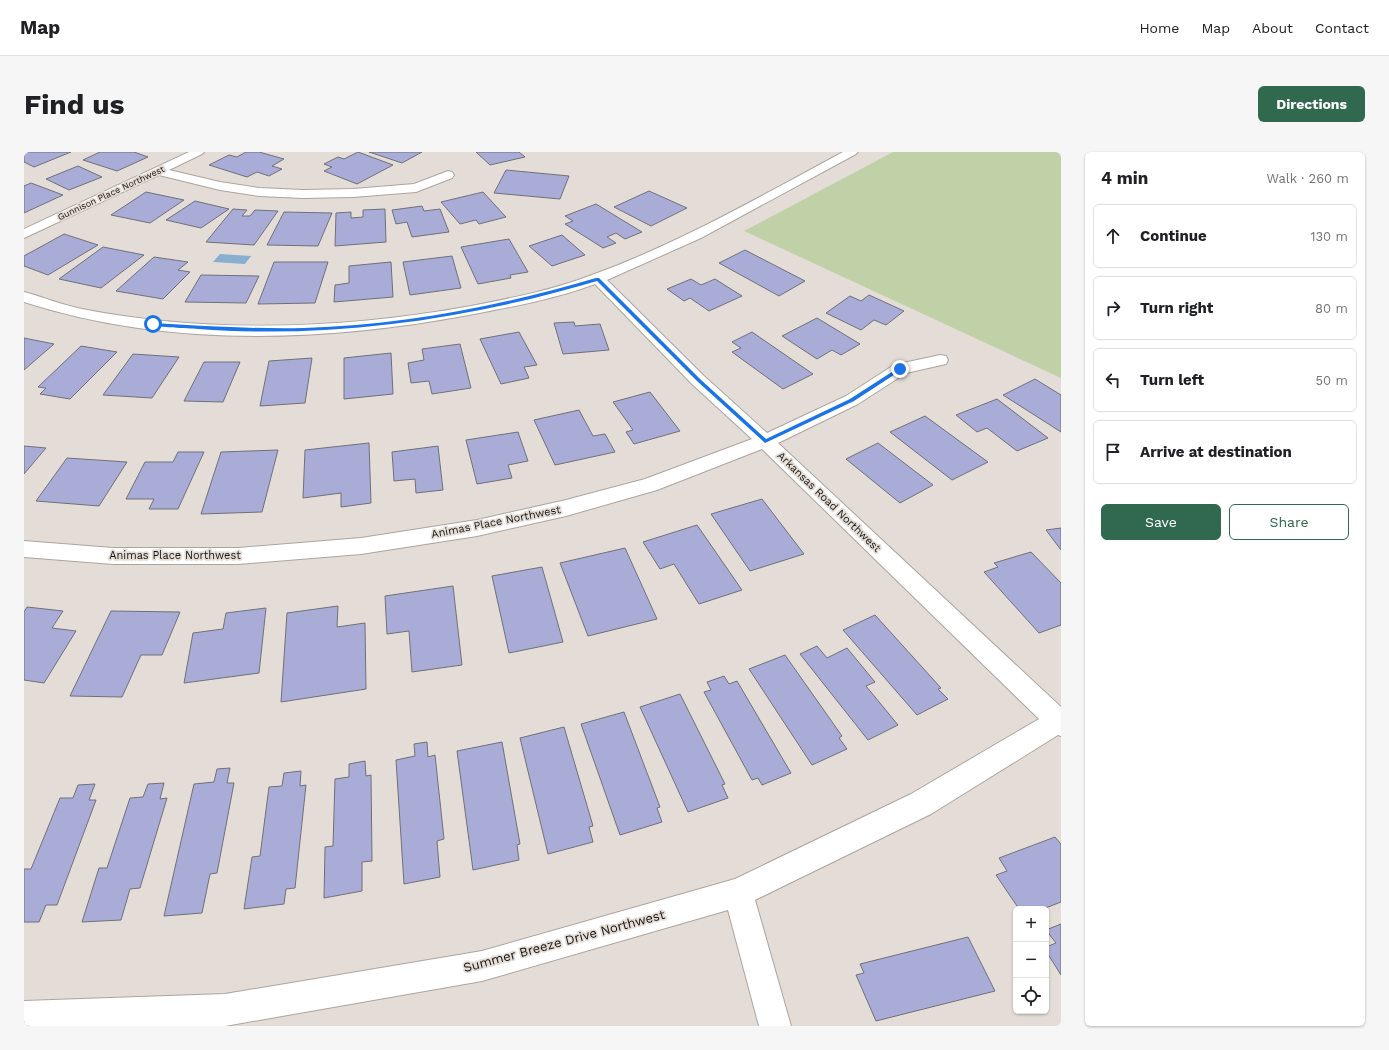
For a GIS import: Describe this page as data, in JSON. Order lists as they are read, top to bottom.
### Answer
{
  "streets": {
    "street": [
      "Gunnison Place Northwest",
      "Arkansas Road Northwest",
      "Animas Place Northwest",
      "Summer Breeze Drive Northwest"
    ]
  },
  "crossings": [
    ["Arkansas Road Northwest", "Animas Place Northwest"],
    ["Arkansas Road Northwest", "Summer Breeze Drive Northwest"]
  ],
  "page": {
    "header": "Map",
    "nav": [
      "Home",
      "Map",
      "About",
      "Contact"
    ],
    "buttons": [
      "Directions",
      ["Save", "Share"]
    ],
    "title": "Find us",
    "heading": ["4 min", "Walk · 260 m"],
    "list": [
      ["Continue", "130 m"],
      ["Turn right", "80 m"],
      ["Turn left", "50 m"],
      "Arrive at destination"
    ],
    "map_buttons": ["+", "−"]
  }
}
